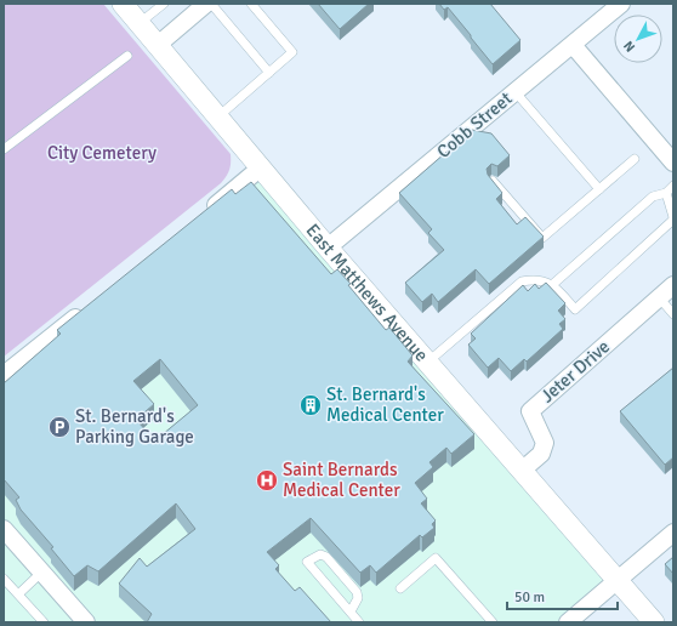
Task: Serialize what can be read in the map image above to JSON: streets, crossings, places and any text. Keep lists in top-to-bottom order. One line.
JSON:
{"streets":{"street":["Cobb Street","East Matthews Avenue","Jeter Drive"]},"crossings":[["Cobb Street","East Matthews Avenue"],["East Matthews Avenue","Jeter Drive"]],"parks":["City Cemetery"],"places":{"building":["St. Bernard's Medical Center"],"parking":["St. Bernard's Parking Garage"],"hospital":["Saint Bernards Medical Center"]},"scale_bar":"50 m","north":"bottom left"}
